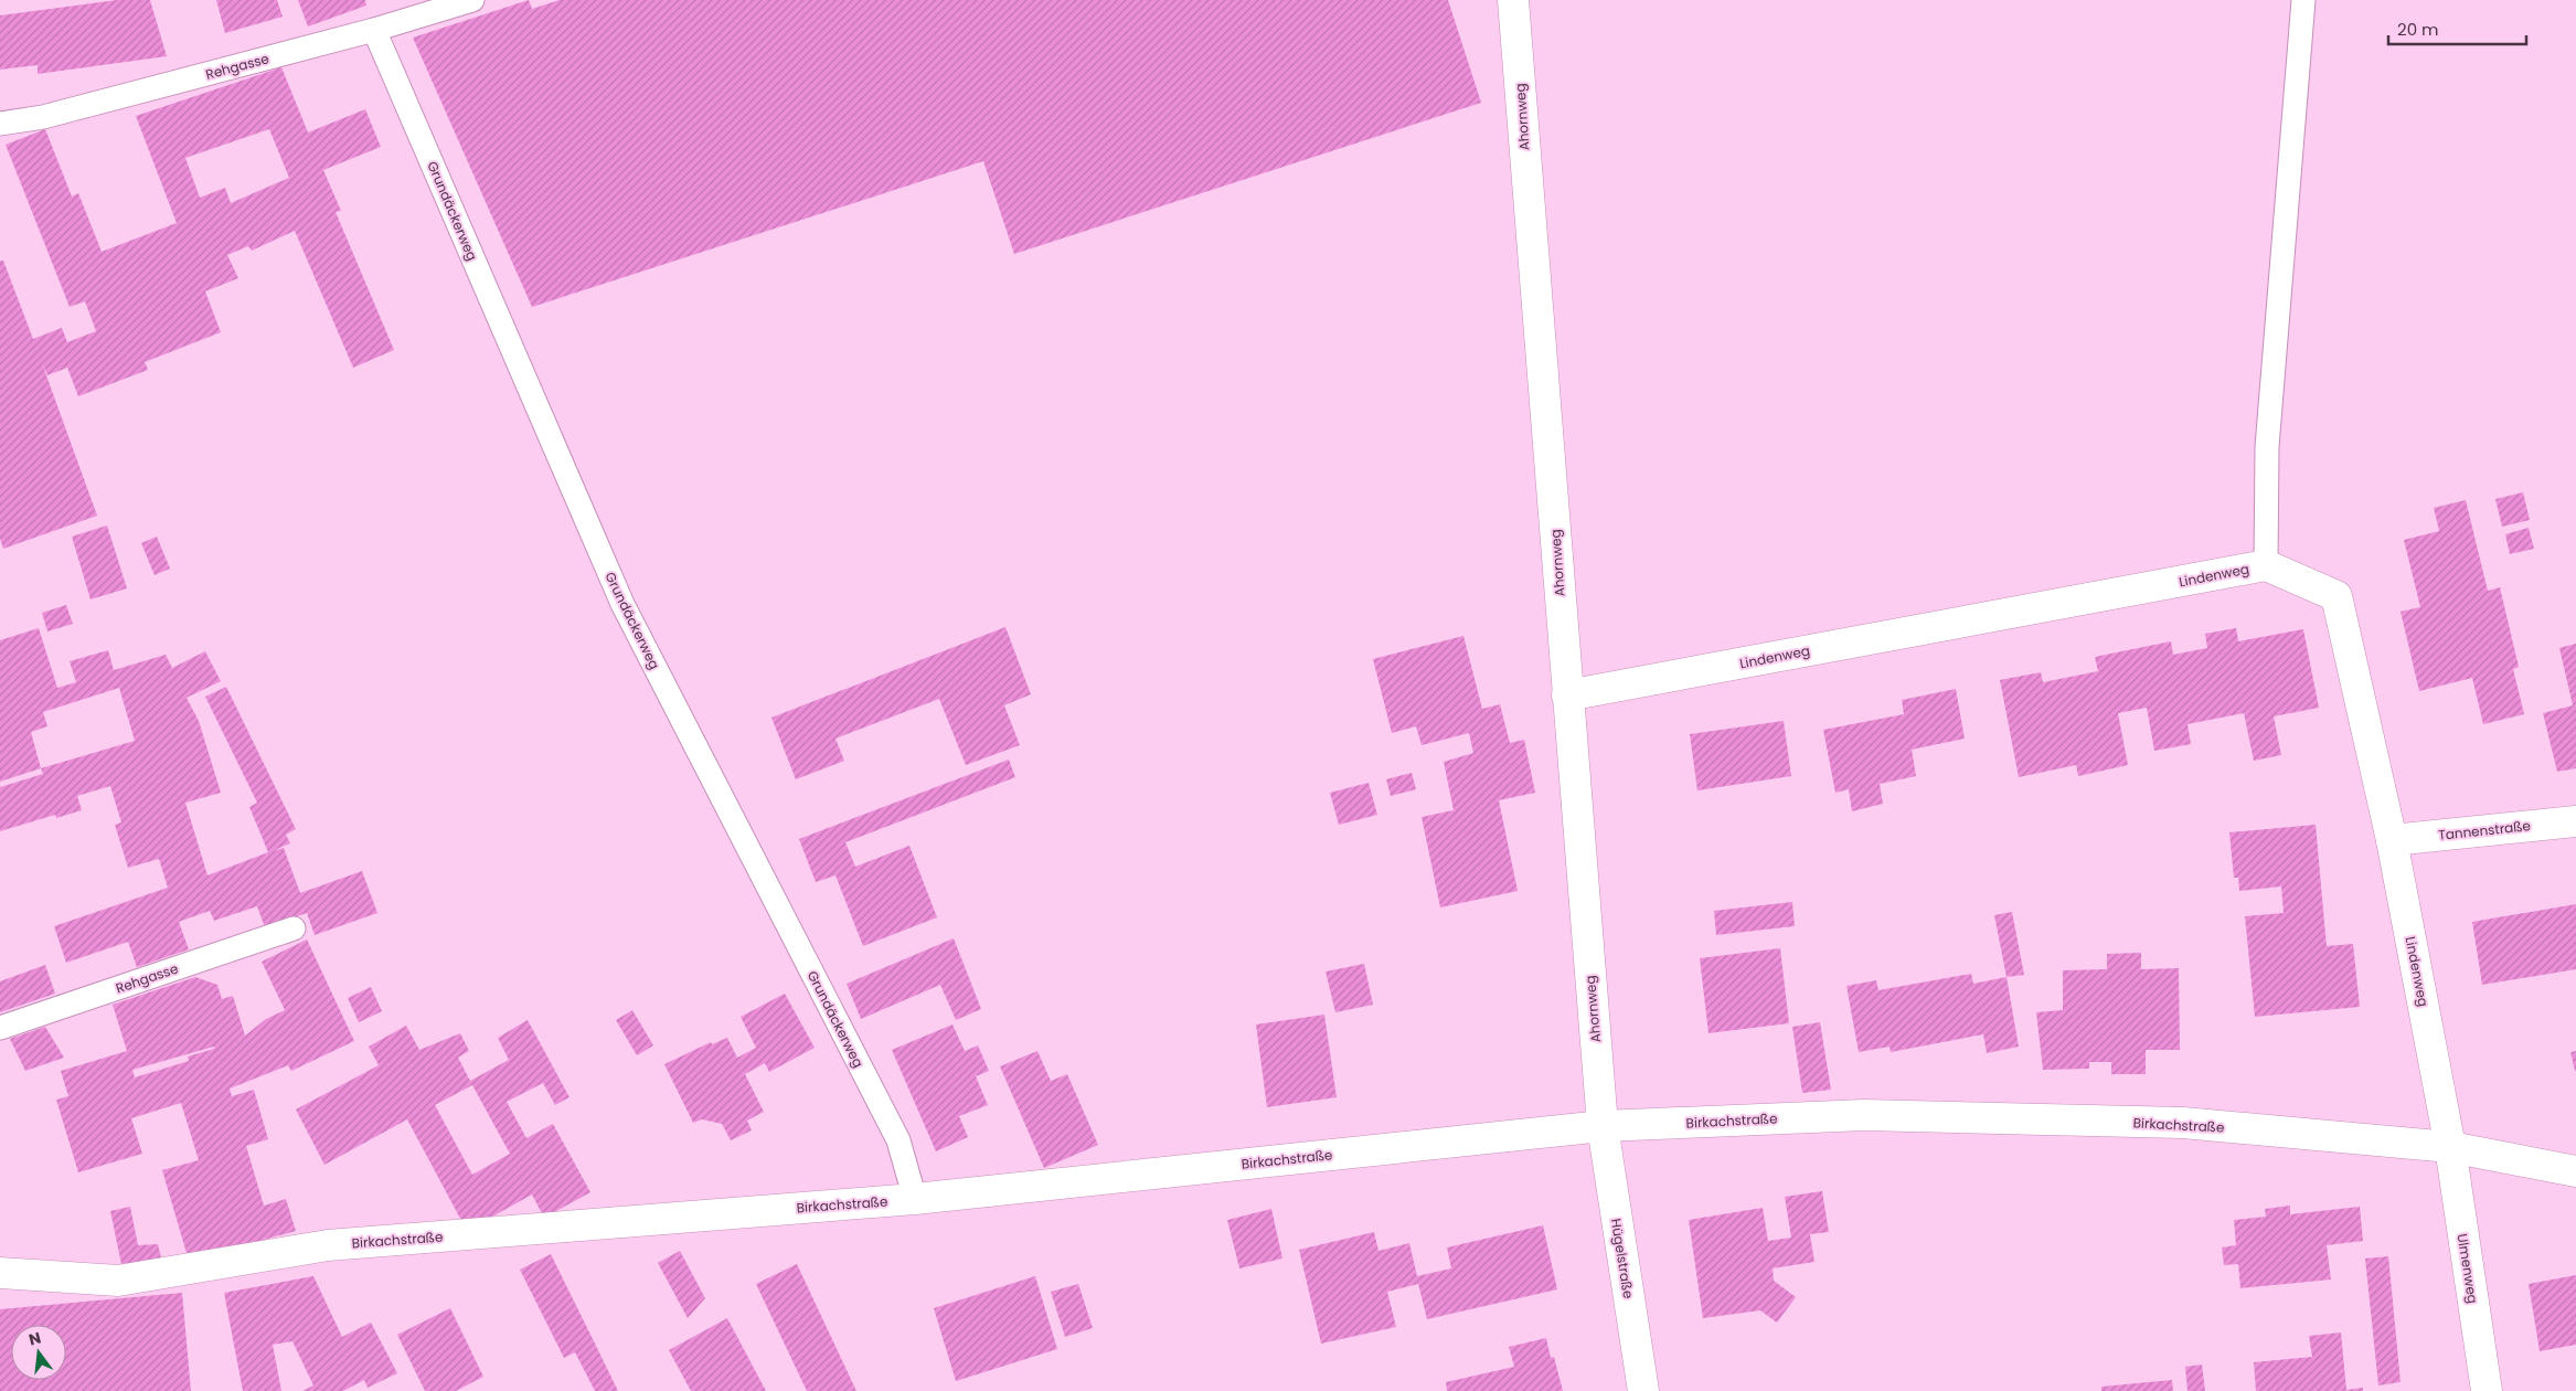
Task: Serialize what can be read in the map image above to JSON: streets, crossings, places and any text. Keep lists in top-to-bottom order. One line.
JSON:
{"streets":{"street":["Ahornweg","Lindenweg","Tannenstraße","Birkachstraße","Hügelstraße","Ulmenweg"],"lane":["Rehgasse","Grundäckerweg"]},"crossings":[["Rehgasse","Grundäckerweg"],["Ahornweg","Lindenweg"],["Ahornweg","Birkachstraße"],["Ahornweg","Hügelstraße"],["Grundäckerweg","Birkachstraße"],["Lindenweg","Tannenstraße"],["Lindenweg","Birkachstraße"],["Lindenweg","Ulmenweg"],["Birkachstraße","Hügelstraße"],["Birkachstraße","Ulmenweg"]],"scale_bar":"20 m","north":"top"}
